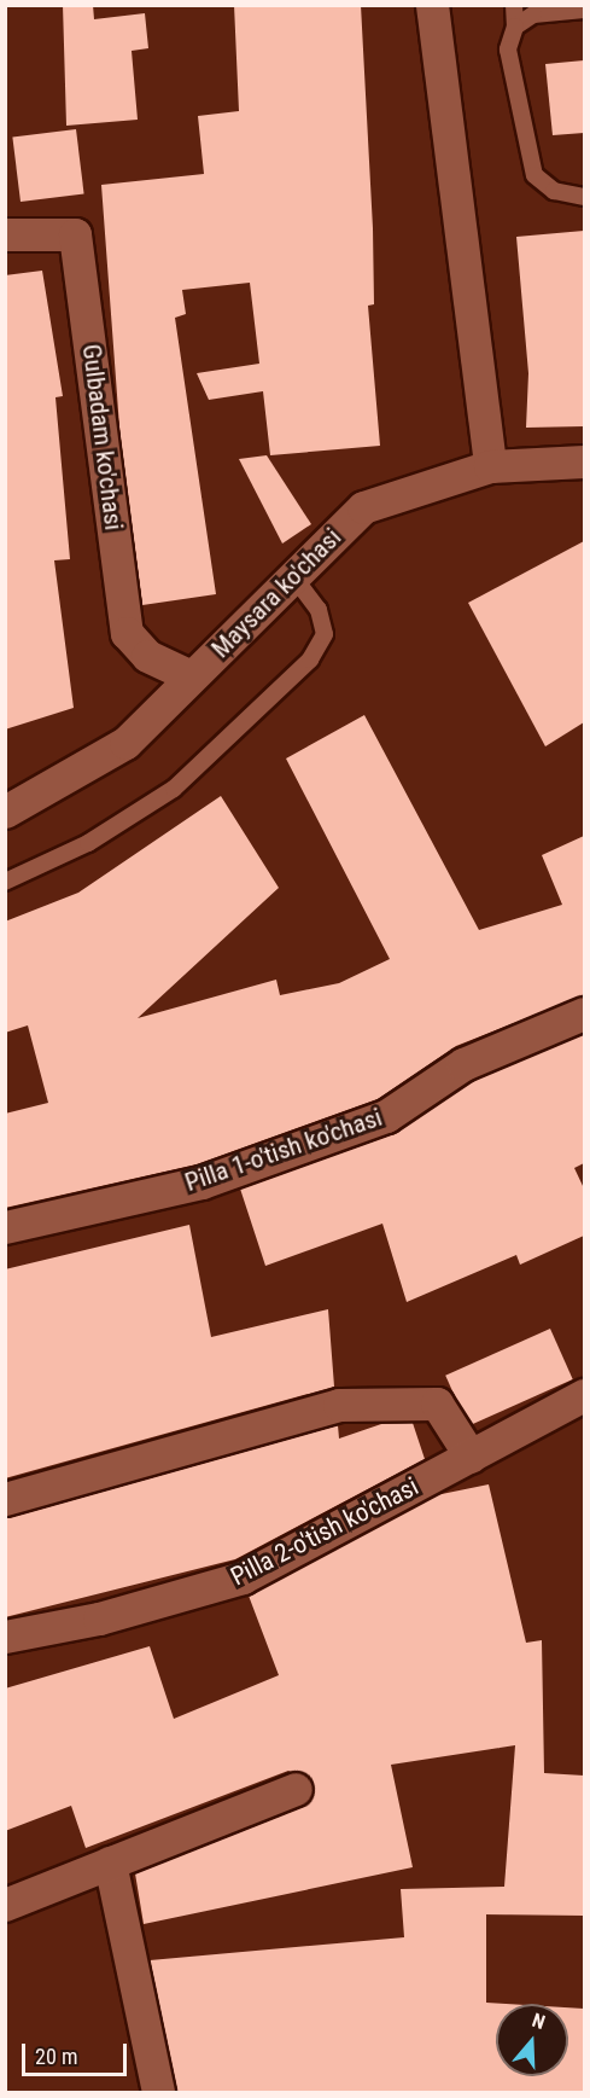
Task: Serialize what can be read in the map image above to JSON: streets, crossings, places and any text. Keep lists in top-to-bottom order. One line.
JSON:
{"streets":{"street":["Gulbadam ko'chasi","Maysara ko'chasi","Pilla 1-o'tish ko'chasi","Pilla 2-o'tish ko'chasi"]},"crossings":[["Gulbadam ko'chasi","Maysara ko'chasi"]],"scale_bar":"20 m","north":"top"}
